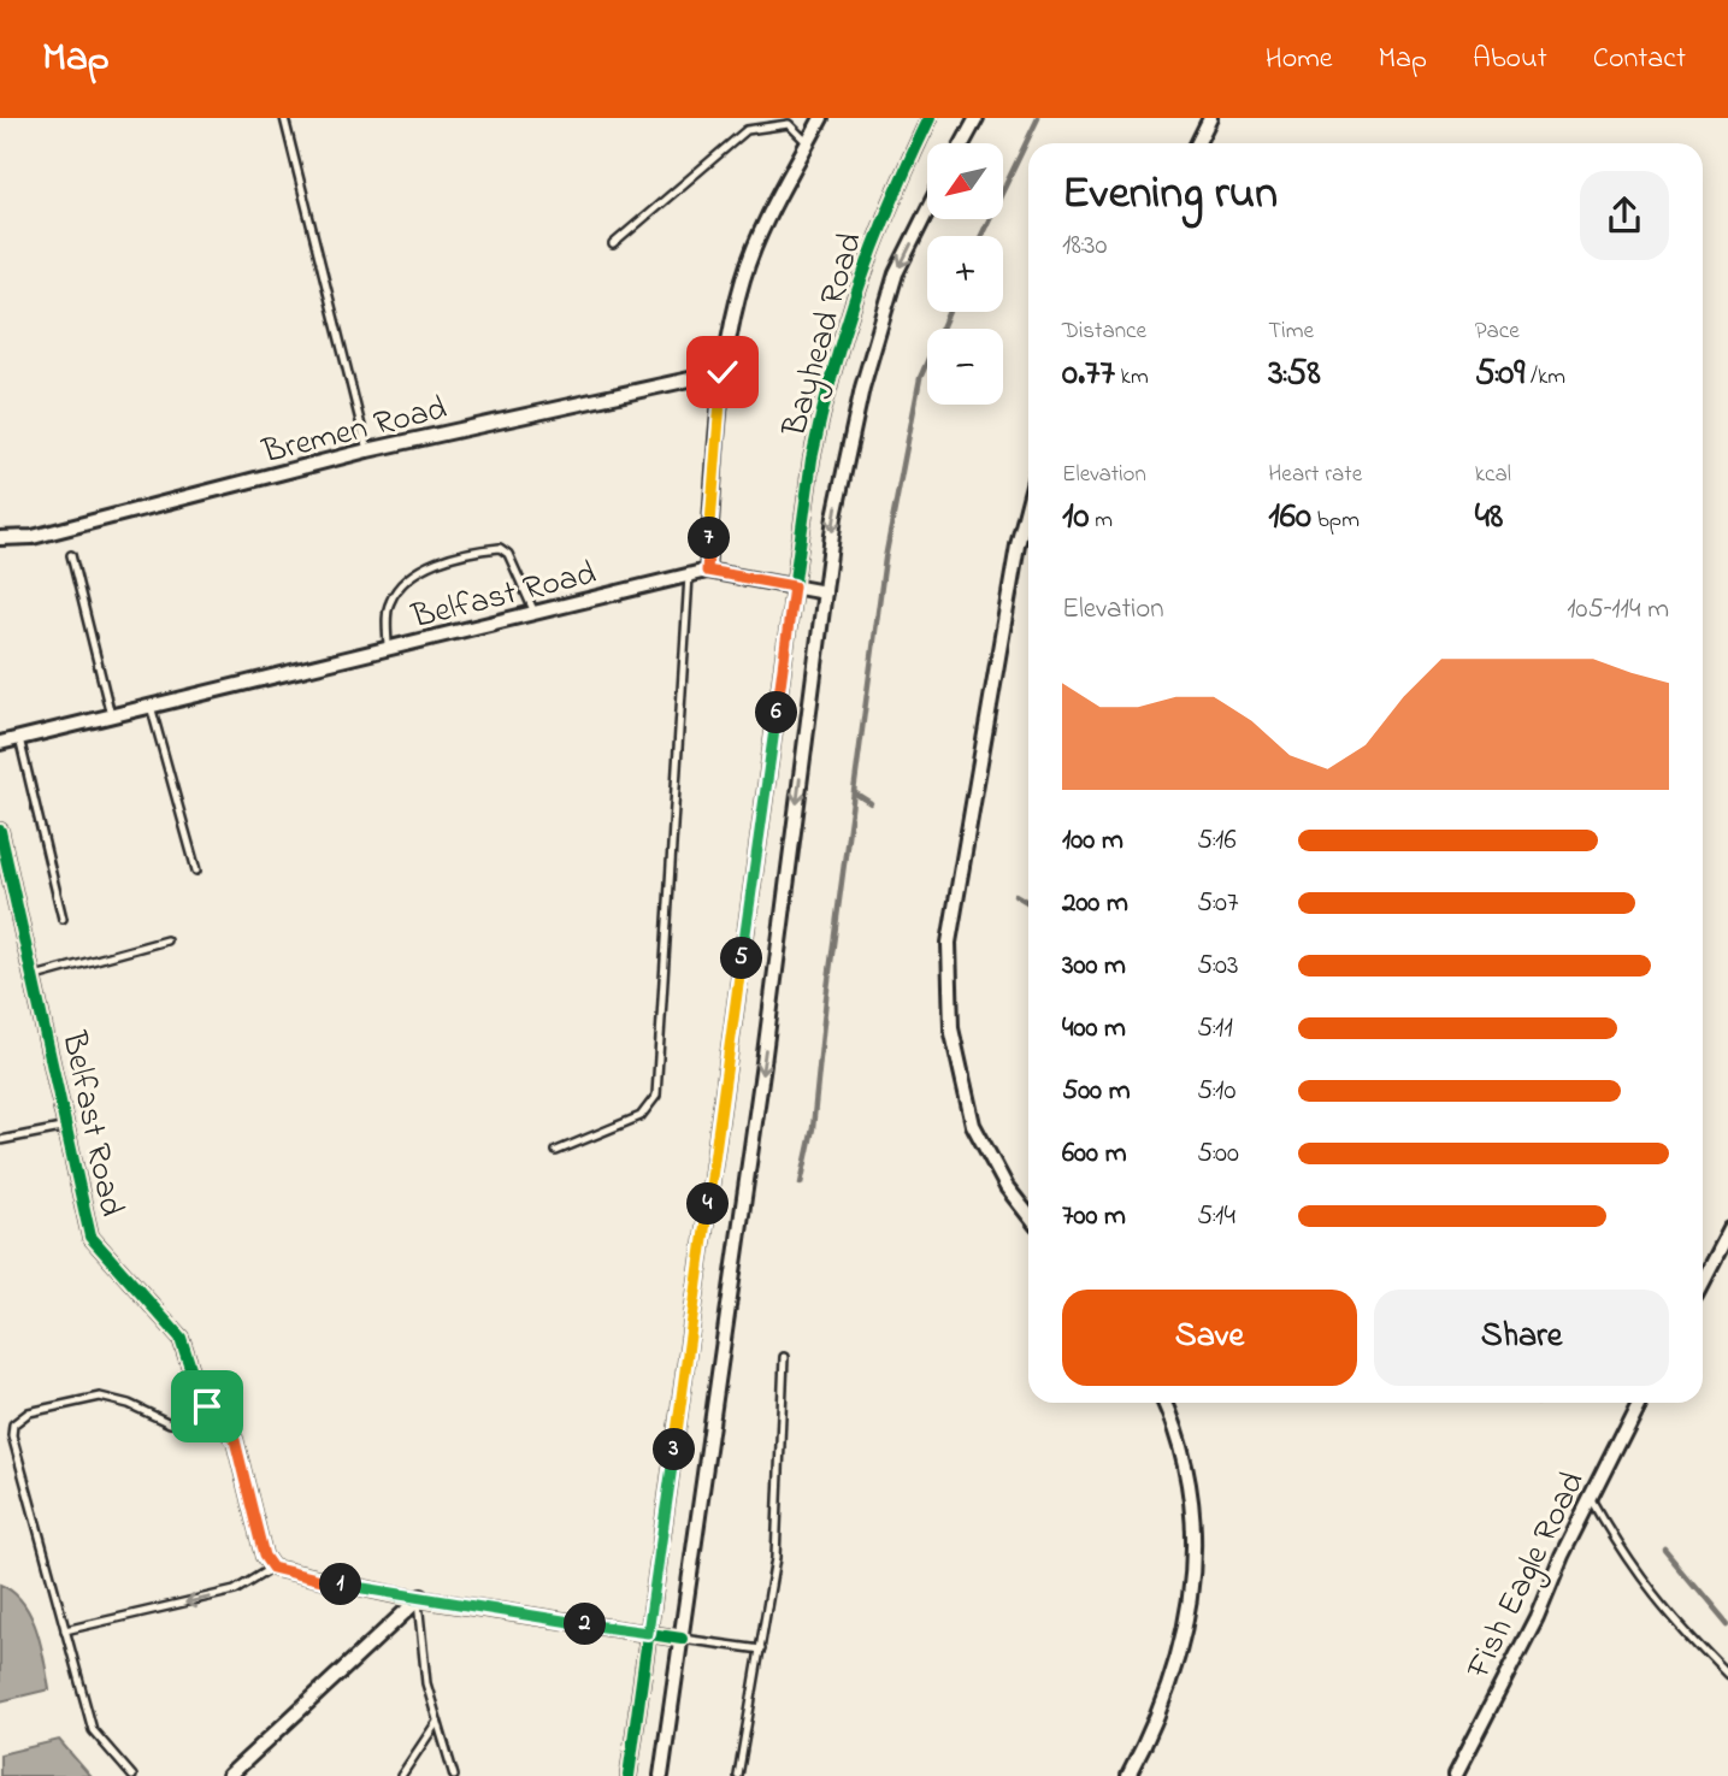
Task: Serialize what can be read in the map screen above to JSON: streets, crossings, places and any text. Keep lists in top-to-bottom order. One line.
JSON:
{"streets":{"street":["Bayhead Road","Bremen Road","Belfast Road","Fish Eagle Road"]},"crossings":[["Bayhead Road","Belfast Road"]],"north":"bottom left","page":{"header":"Map","nav":["Home","Map","About","Contact"],"map_buttons":["+","−"],"heading":["Evening run","18:30"],"stats":[["Distance","0.77 km"],["Time","3:58"],["Pace","5:09 /km"],["Elevation","10 m"],["Heart rate","160 bpm"],["kcal","48"]],"pins":["7","6","5","4","3","1","2"],"chart":["Elevation","105–114 m"],"list":[{"name":"100 m","note":"5:16"},{"name":"200 m","note":"5:07"},{"name":"300 m","note":"5:03"},{"name":"400 m","note":"5:11"},{"name":"500 m","note":"5:10"},{"name":"600 m","note":"5:00"},{"name":"700 m","note":"5:14"}],"buttons":["Save","Share"]}}
